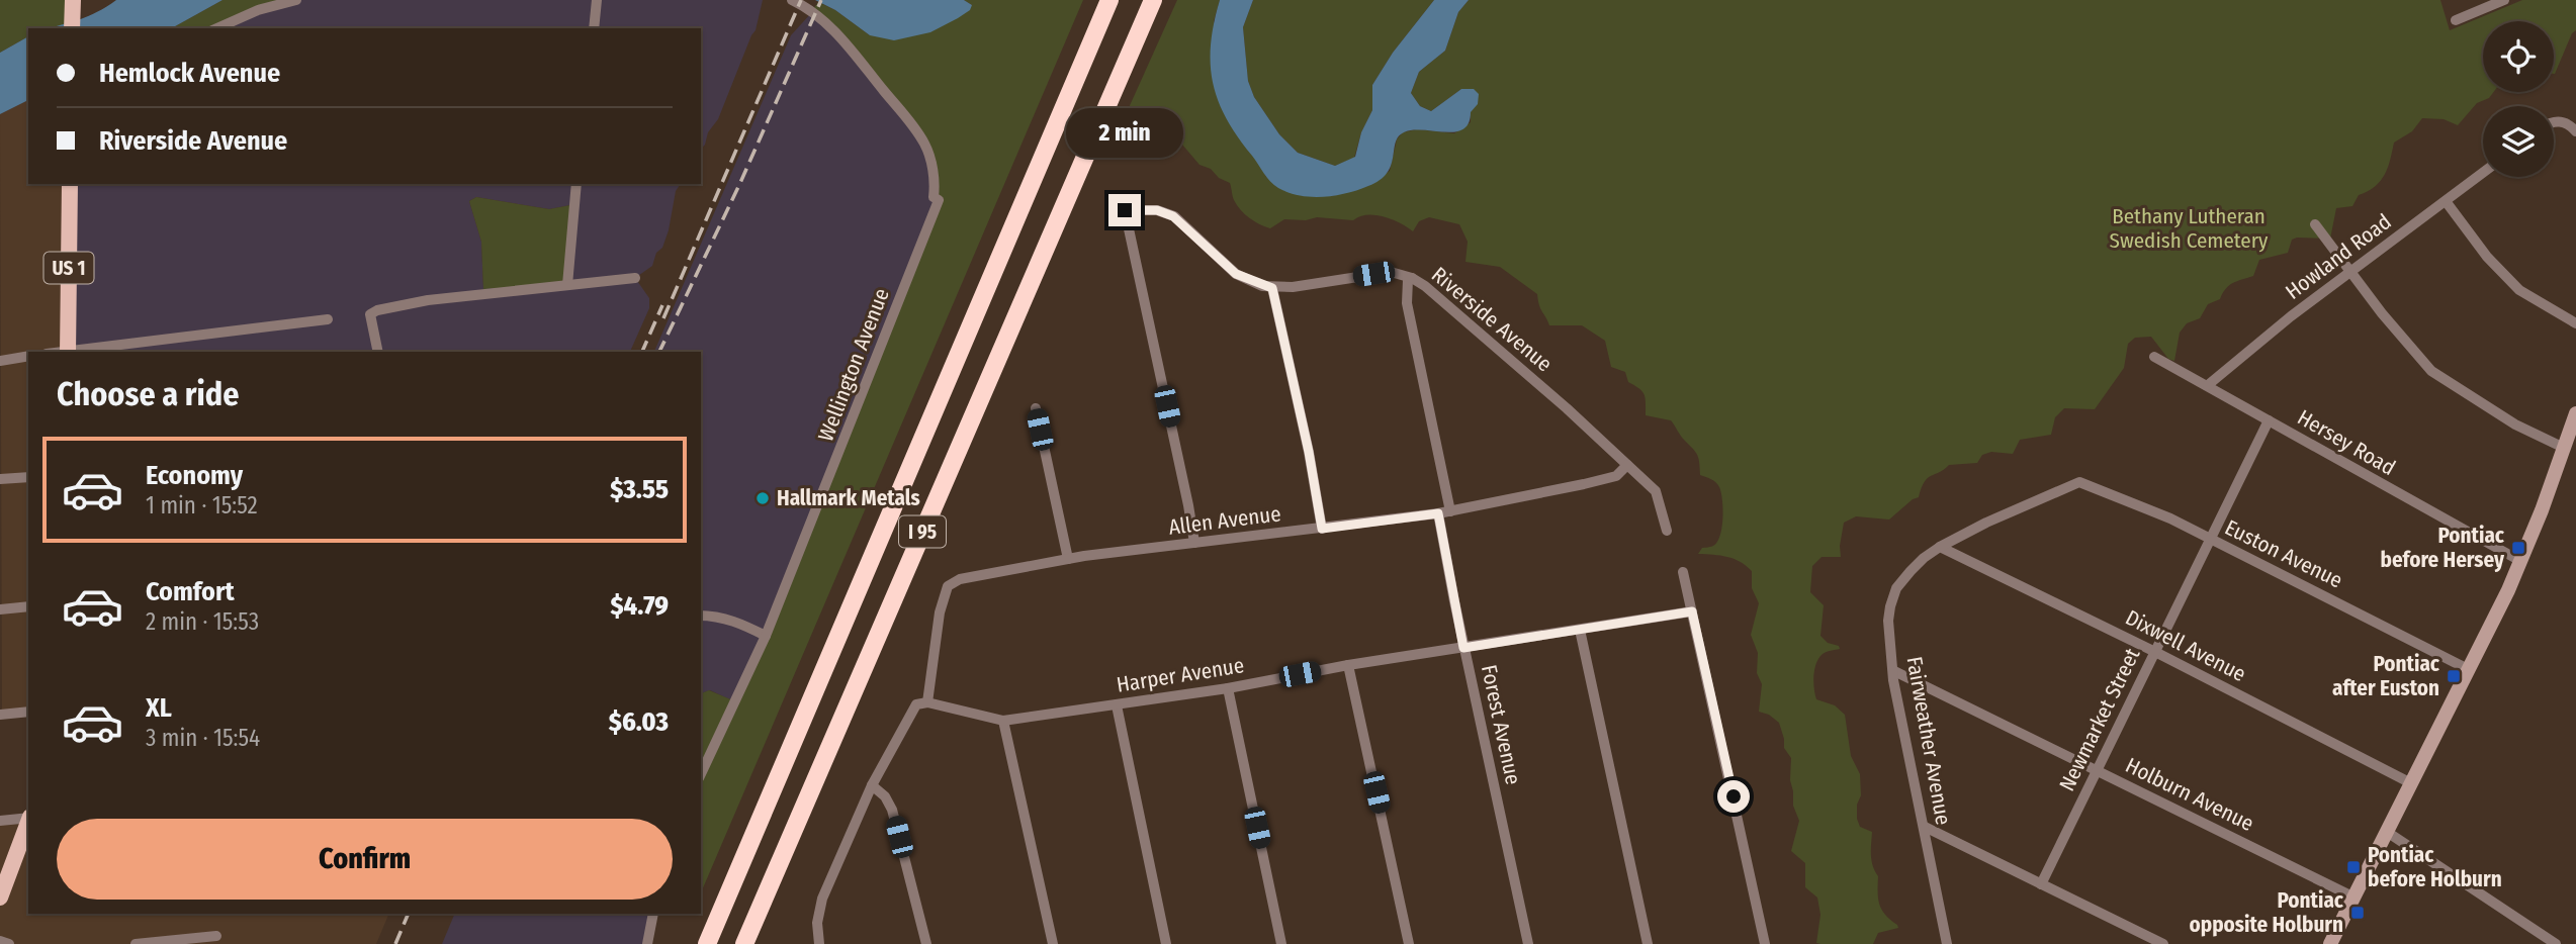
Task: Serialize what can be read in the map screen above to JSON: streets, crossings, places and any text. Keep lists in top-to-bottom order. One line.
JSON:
{"streets":{"highway":["I 95"],"main road":["US 1"],"street":["Howland Road","Riverside Avenue","Wellington Avenue","Hersey Road","Allen Avenue","Euston Avenue","Dixwell Avenue","Harper Avenue","Newmarket Street","Forest Avenue","Fairweather Avenue","Holburn Avenue"]},"crossings":[["Howland Road","Hersey Road"],["Riverside Avenue","Allen Avenue"],["Hersey Road","Newmarket Street"],["Allen Avenue","Harper Avenue"],["Allen Avenue","Forest Avenue"],["Euston Avenue","Newmarket Street"],["Euston Avenue","Fairweather Avenue"],["Dixwell Avenue","Newmarket Street"],["Dixwell Avenue","Fairweather Avenue"],["Harper Avenue","Forest Avenue"],["Newmarket Street","Holburn Avenue"],["Fairweather Avenue","Holburn Avenue"]],"parks":["Bethany Lutheran Swedish Cemetery"],"places":{"other":["Hallmark Metals"],"transit":["Pontiac before Hersey","Pontiac after Euston","Pontiac before Holburn","Pontiac opposite Holburn"]},"page":{"banner":["Hemlock Avenue","Riverside Avenue"],"bubble":"2 min","heading":"Choose a ride","list":[{"name":"Economy","note":"1 min · 15:52","value":"$3.55"},{"name":"Comfort","note":"2 min · 15:53","value":"$4.79"},{"name":"XL","note":"3 min · 15:54","value":"$6.03"}],"buttons":"Confirm"}}
